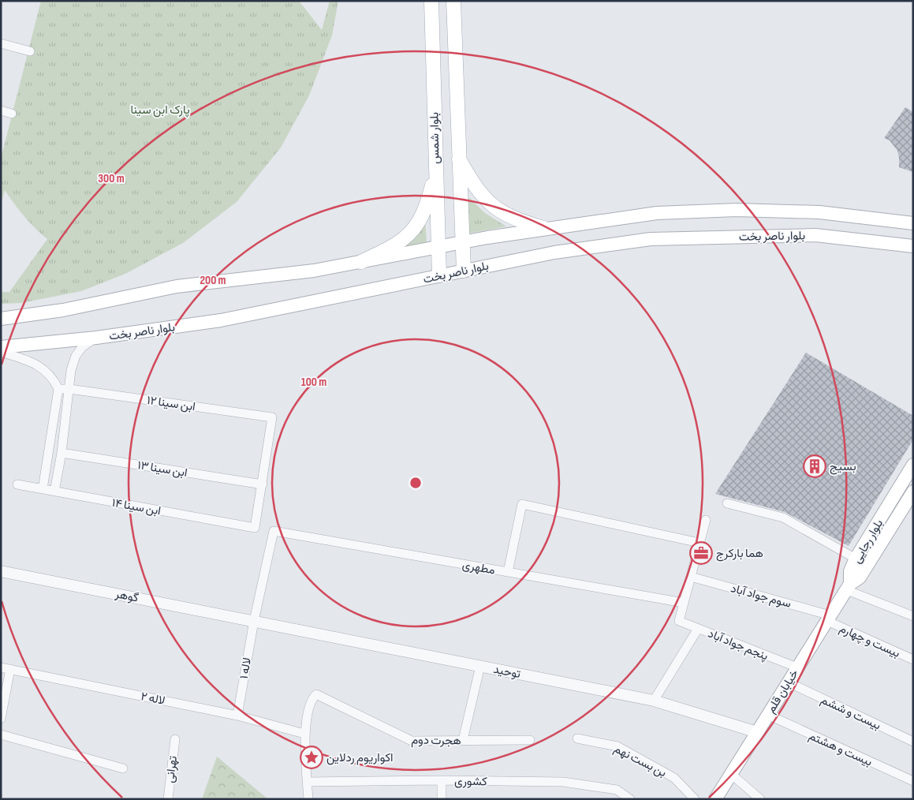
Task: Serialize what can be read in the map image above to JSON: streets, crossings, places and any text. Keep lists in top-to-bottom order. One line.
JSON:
{"streets":{"main road":["بلوار شمس","بلوار ناصر بخت","بلوار رجایی","خیابان قلم"],"street":["ابن سینا ۱۲","ابن سینا ۱۳","ابن سینا ۱۴","مطهری","گوهر","سوم جواد آباد","بیست و چهارم","پنجم جواد آباد","لاله ۱","توحید","لاله ۲","بیست و ششم","هجرت دوم","بیست و هشتم","بن بست نهم","تهرانی","کشوری"]},"crossings":[["بلوار شمس","بلوار ناصر بخت"],["ابن سینا ۱۲","ابن سینا ۱۳"],["ابن سینا ۱۲","ابن سینا ۱۴"],["ابن سینا ۱۳","ابن سینا ۱۴"],["بلوار رجایی","خیابان قلم"],["مطهری","پنجم جواد آباد"],["مطهری","لاله ۱"],["گوهر","لاله ۱"],["گوهر","توحید"],["سوم جواد آباد","بیست و چهارم"],["سوم جواد آباد","خیابان قلم"],["بیست و چهارم","خیابان قلم"],["پنجم جواد آباد","خیابان قلم"],["لاله ۱","توحید"],["لاله ۱","لاله ۲"],["توحید","خیابان قلم"],["خیابان قلم","بیست و ششم"],["خیابان قلم","بیست و هشتم"],["لاله ۲","هجرت دوم"]],"parks":["پارک ابن سینا"],"places":{"building":["بسیج"],"office":["هما بارکرج"],"place":["اکواریوم ردلاین"]},"rings":["300 m","200 m","100 m"]}
